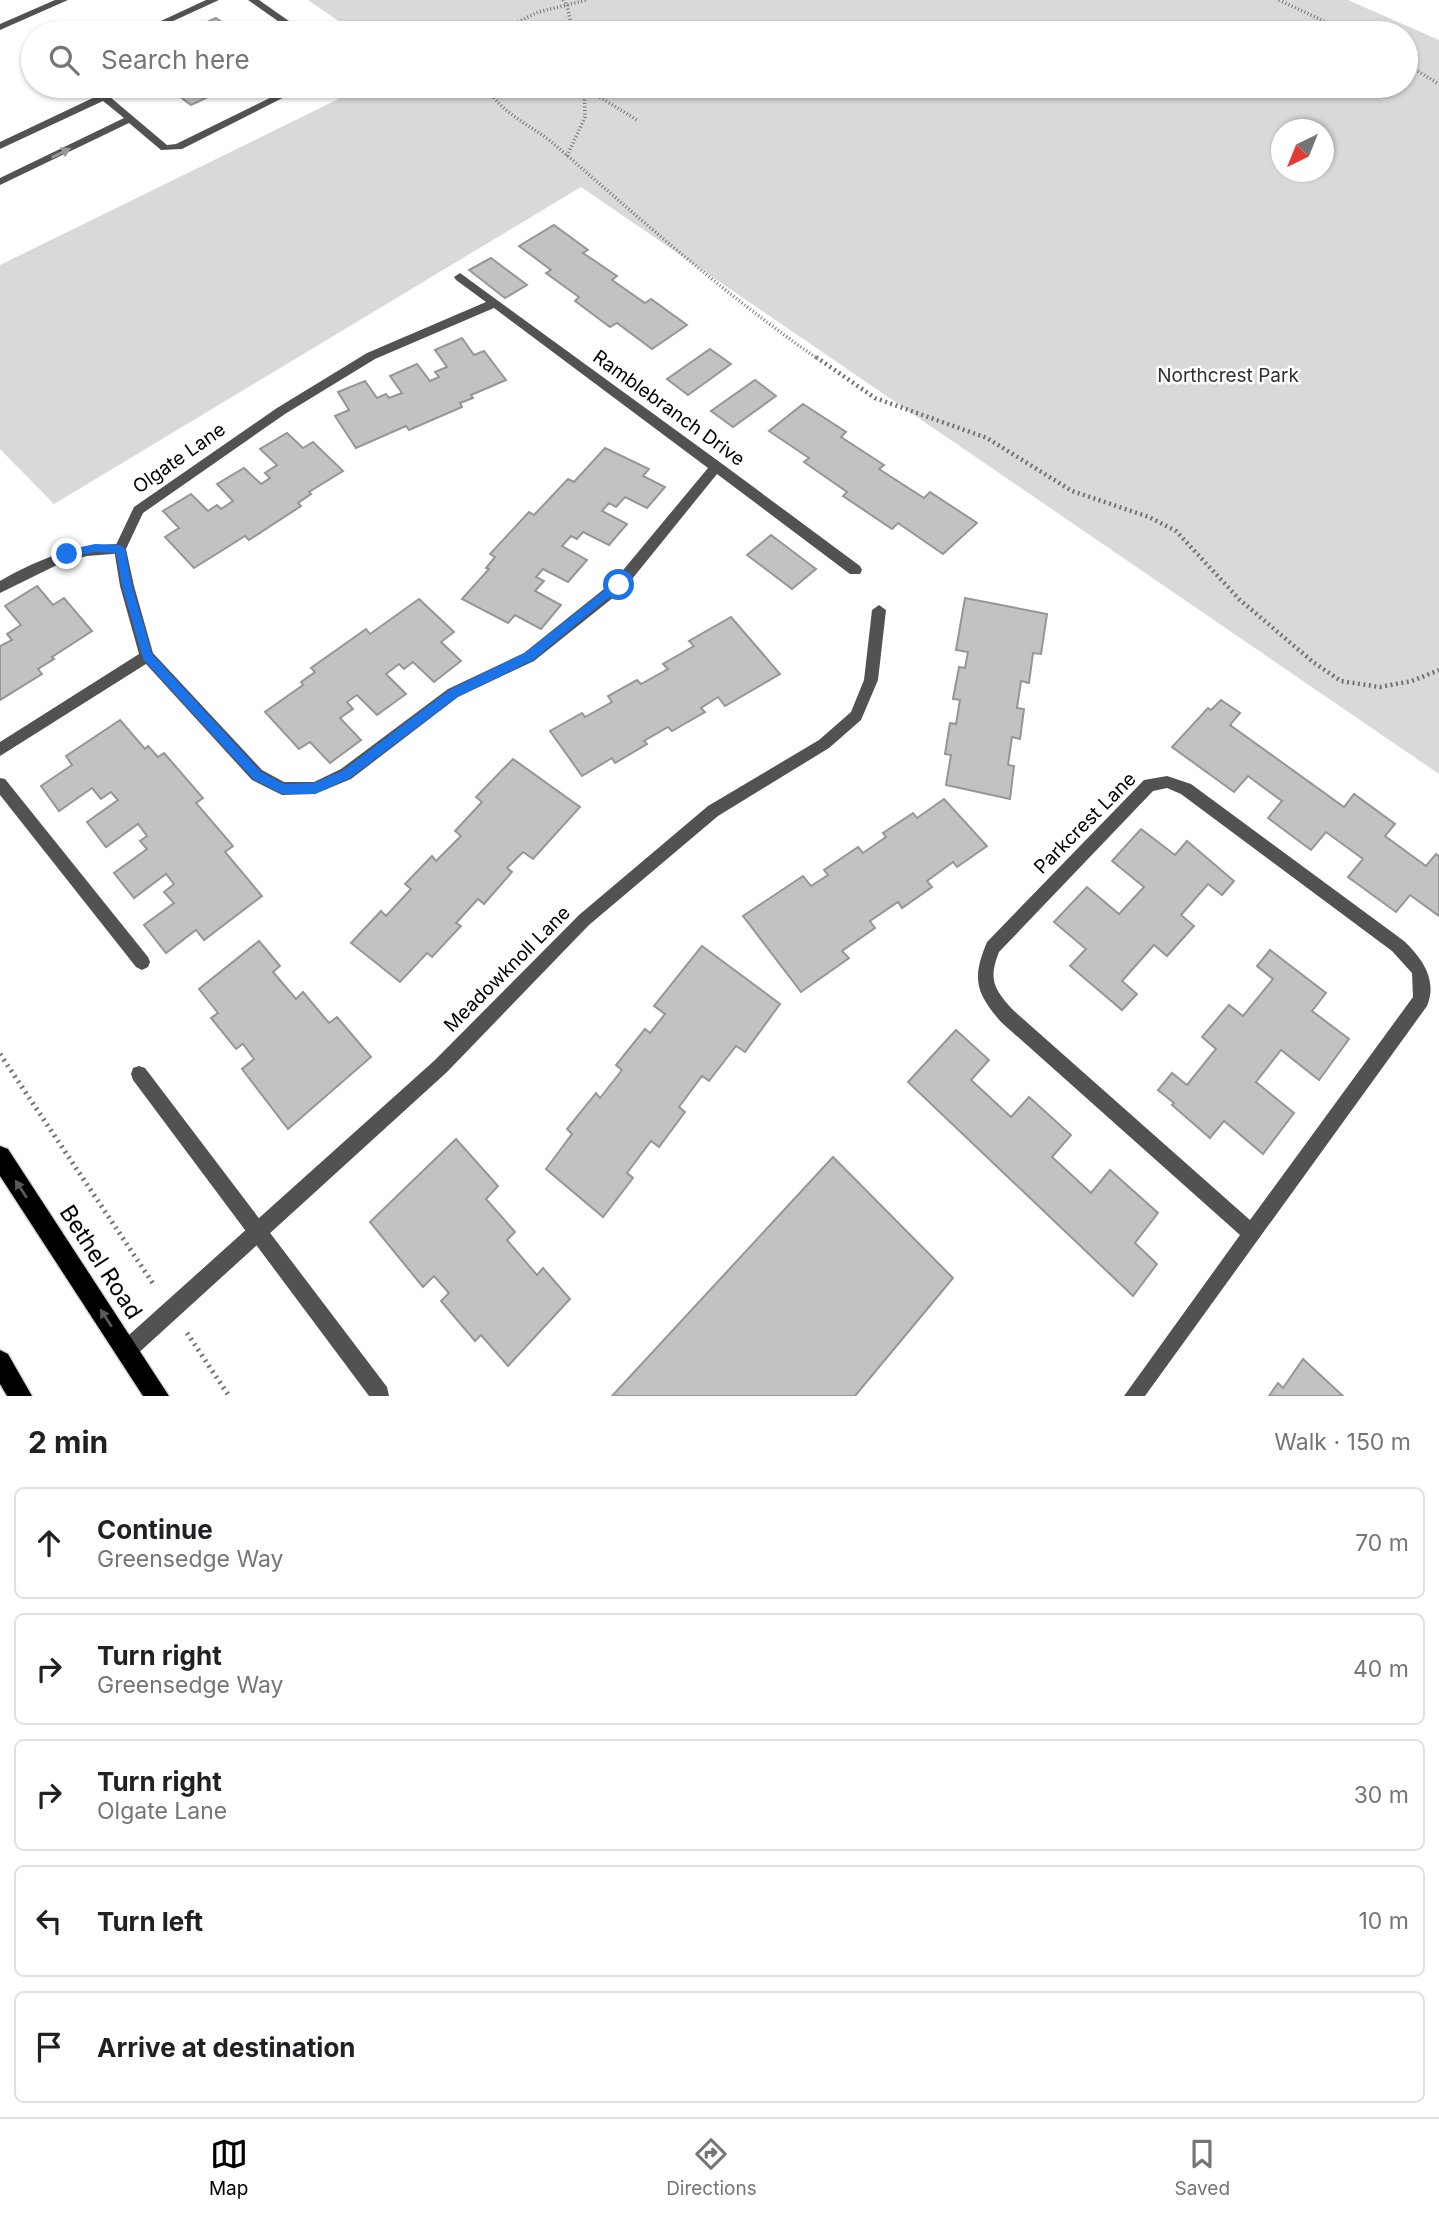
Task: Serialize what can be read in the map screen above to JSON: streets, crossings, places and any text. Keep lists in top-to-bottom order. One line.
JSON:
{"streets":{"main road":["Bethel Road"],"street":["Ramblebranch Drive","Olgate Lane","Parkcrest Lane","Meadowknoll Lane"]},"crossings":[["Ramblebranch Drive","Olgate Lane"],["Meadowknoll Lane","Bethel Road"]],"one_way":["Bethel Road"],"parks":["Northcrest Park"],"north":"bottom left","page":{"search":"Search here","heading":["2 min","Walk · 150 m"],"list":[["Continue","Greensedge Way","70 m"],["Turn right","Greensedge Way","40 m"],["Turn right","Olgate Lane","30 m"],["Turn left","10 m"],"Arrive at destination"],"nav":["Map","Directions","Saved"]}}
